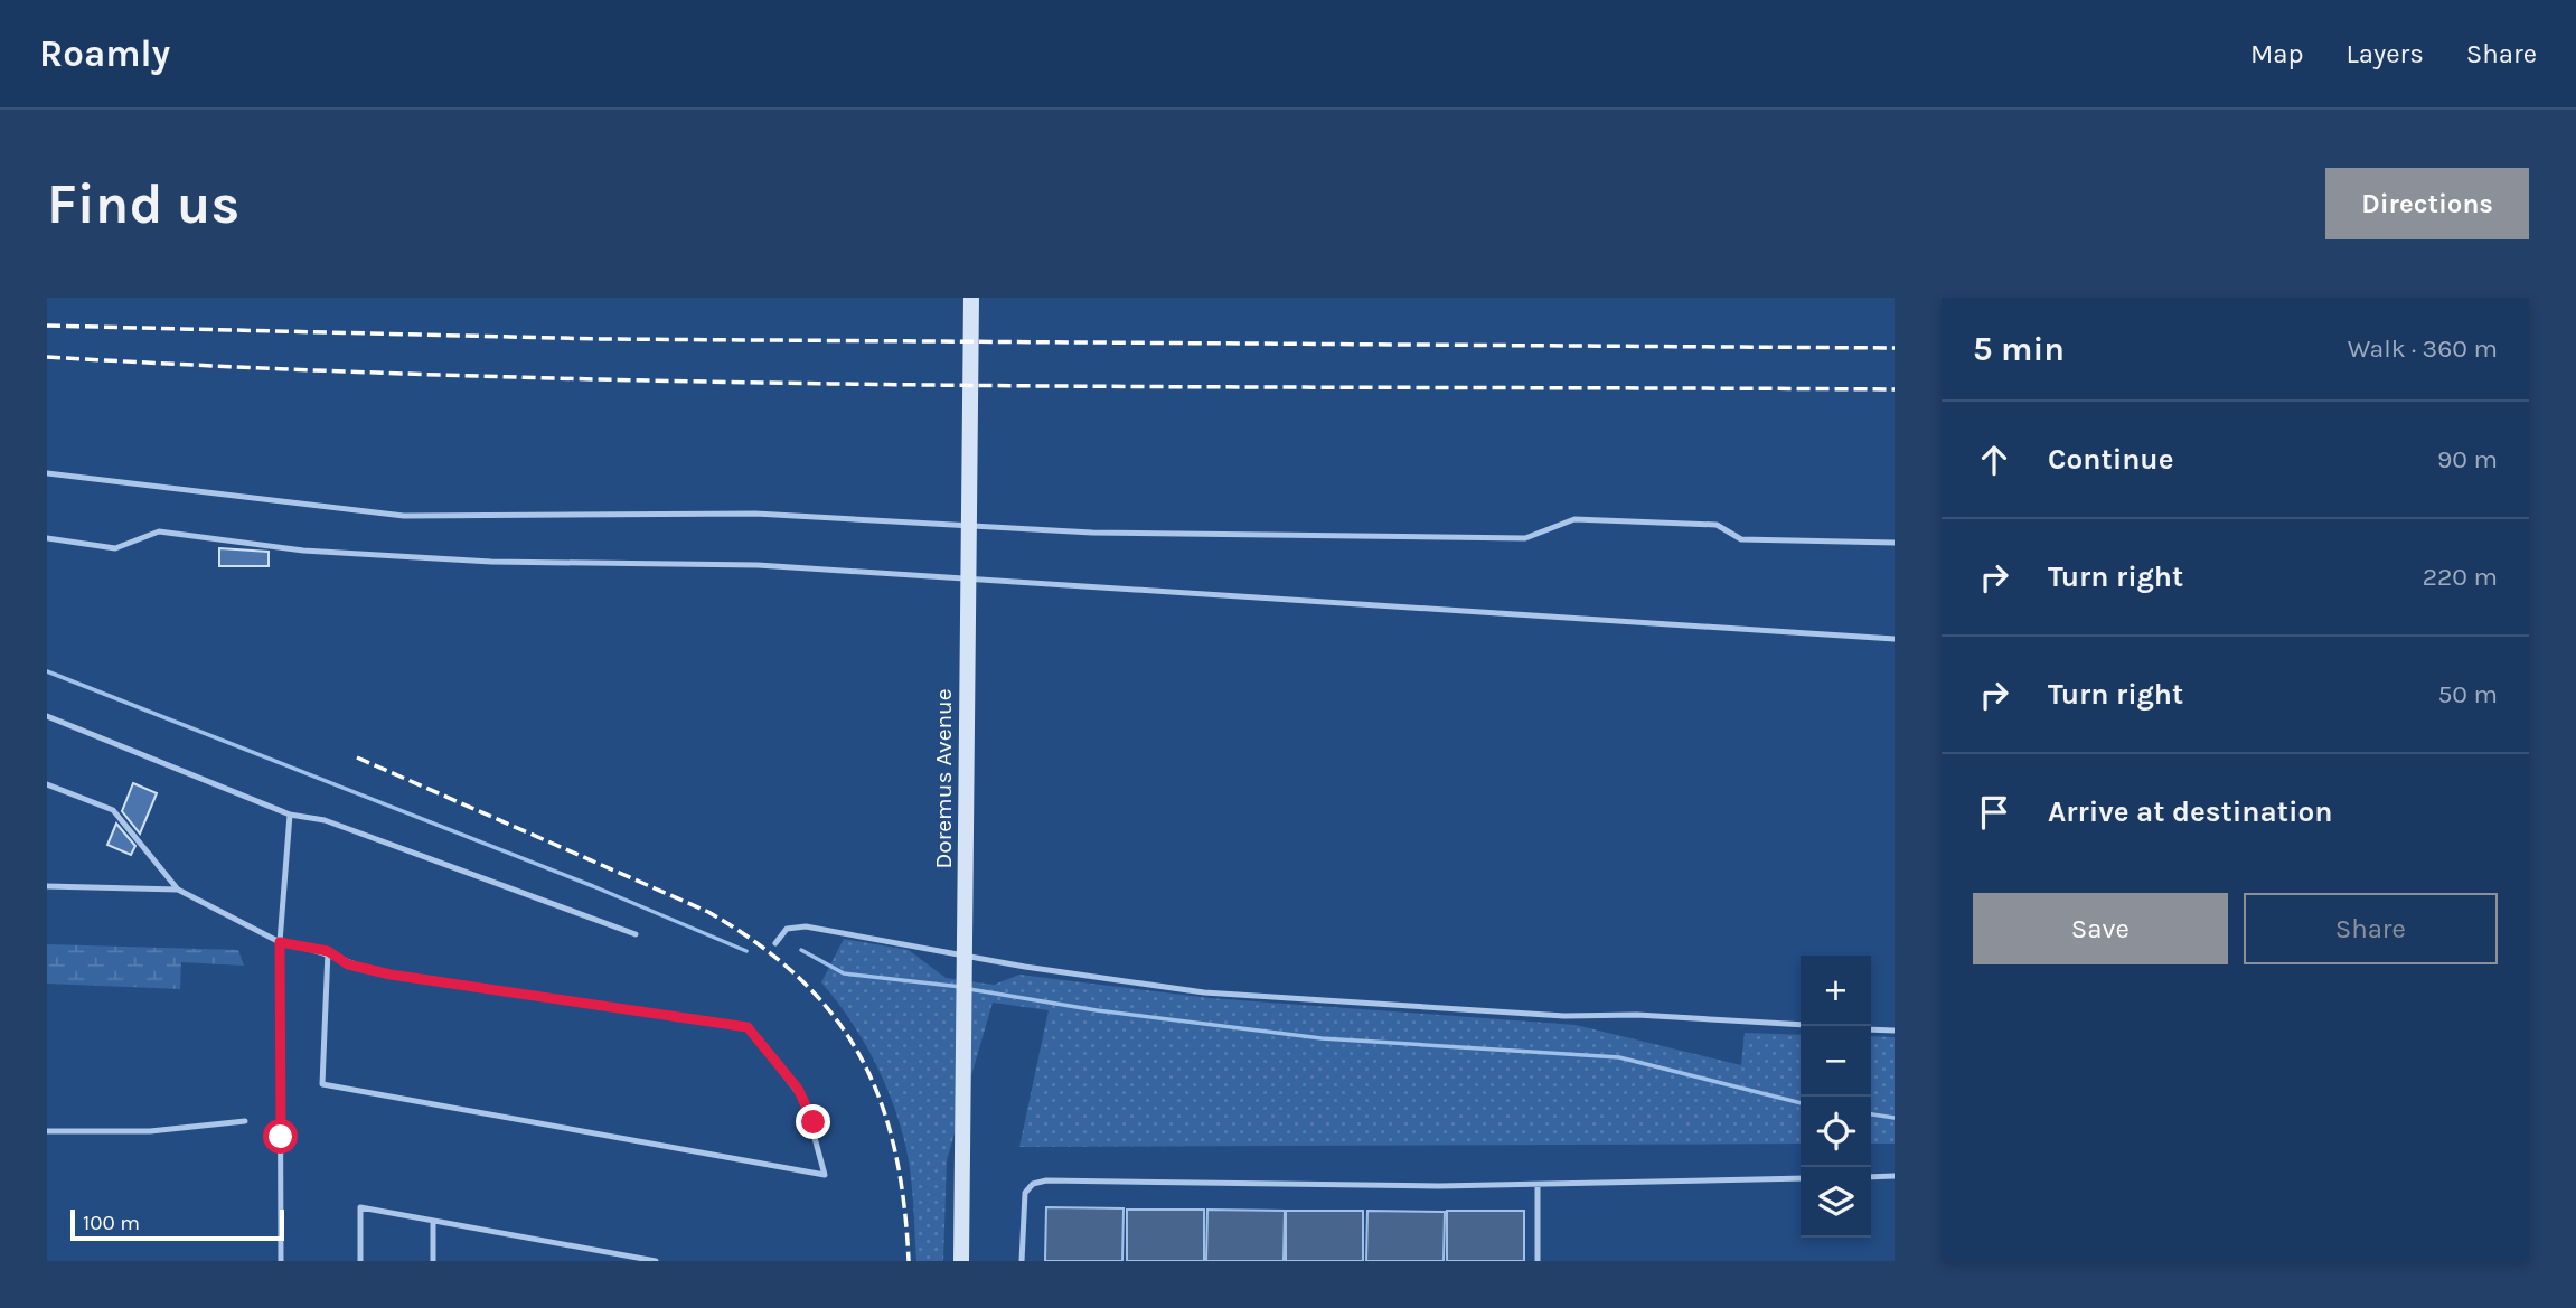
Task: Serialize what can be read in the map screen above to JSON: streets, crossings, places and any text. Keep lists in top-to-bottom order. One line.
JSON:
{"streets":{"main road":["Doremus Avenue"]},"scale_bar":"100 m","page":{"header":"Roamly","nav":["Map","Layers","Share"],"buttons":["Directions",["Save","Share"]],"title":"Find us","heading":["5 min","Walk · 360 m"],"list":[["Continue","90 m"],["Turn right","220 m"],["Turn right","50 m"],"Arrive at destination"],"map_buttons":["+","−"],"scale":"100 m"}}
